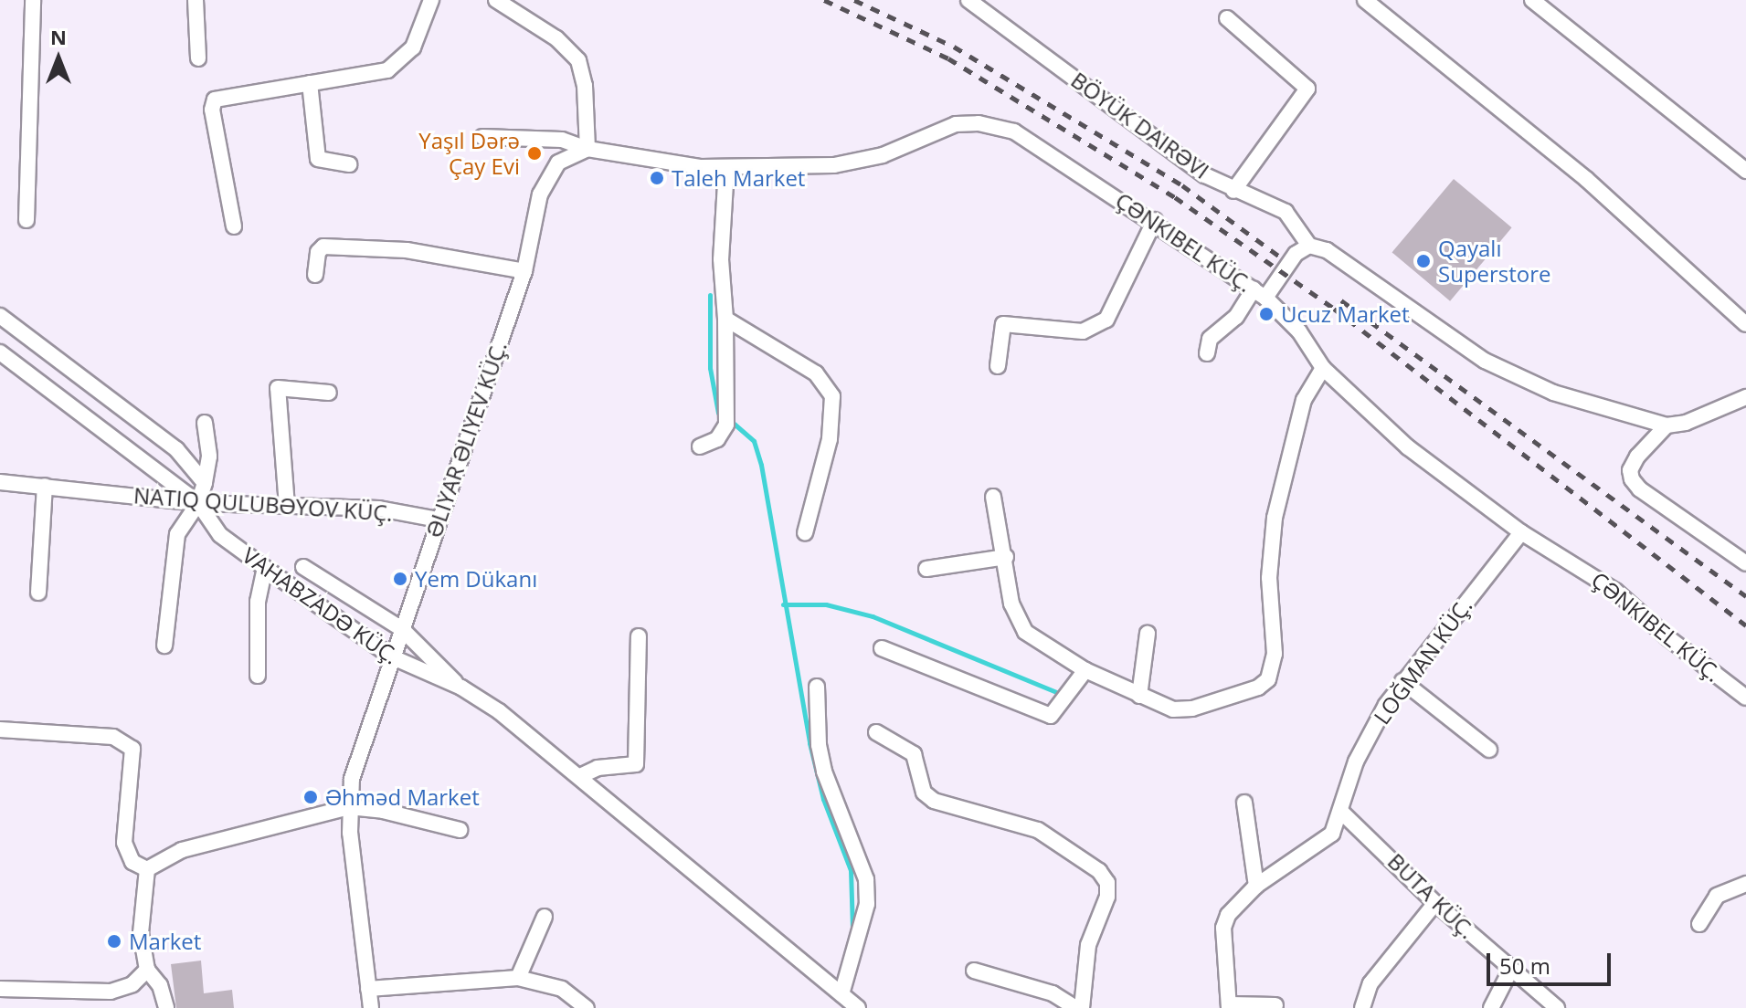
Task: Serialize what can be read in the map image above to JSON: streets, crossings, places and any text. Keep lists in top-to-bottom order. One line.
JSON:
{"streets":{"street":["BÖYÜK DAIRƏVI","ÇƏNKIBEL KÜÇ.","ƏLIYAR ƏLIYEV KÜÇ.","NATIQ QULUBƏYOV KÜÇ.","VAHABZADƏ KÜÇ.","LOĞMAN KÜÇ.","BUTA KÜÇ."]},"crossings":[["ÇƏNKIBEL KÜÇ.","ƏLIYAR ƏLIYEV KÜÇ."],["ÇƏNKIBEL KÜÇ.","LOĞMAN KÜÇ."],["ƏLIYAR ƏLIYEV KÜÇ.","NATIQ QULUBƏYOV KÜÇ."],["ƏLIYAR ƏLIYEV KÜÇ.","VAHABZADƏ KÜÇ."],["NATIQ QULUBƏYOV KÜÇ.","VAHABZADƏ KÜÇ."],["LOĞMAN KÜÇ.","BUTA KÜÇ."]],"places":["Yaşıl Dərə Çay Evi","Taleh Market","Qayalı Superstore","Ucuz Market","Yem Dükanı","Əhməd Market","Market"],"scale_bar":"50 m","north":"top"}
